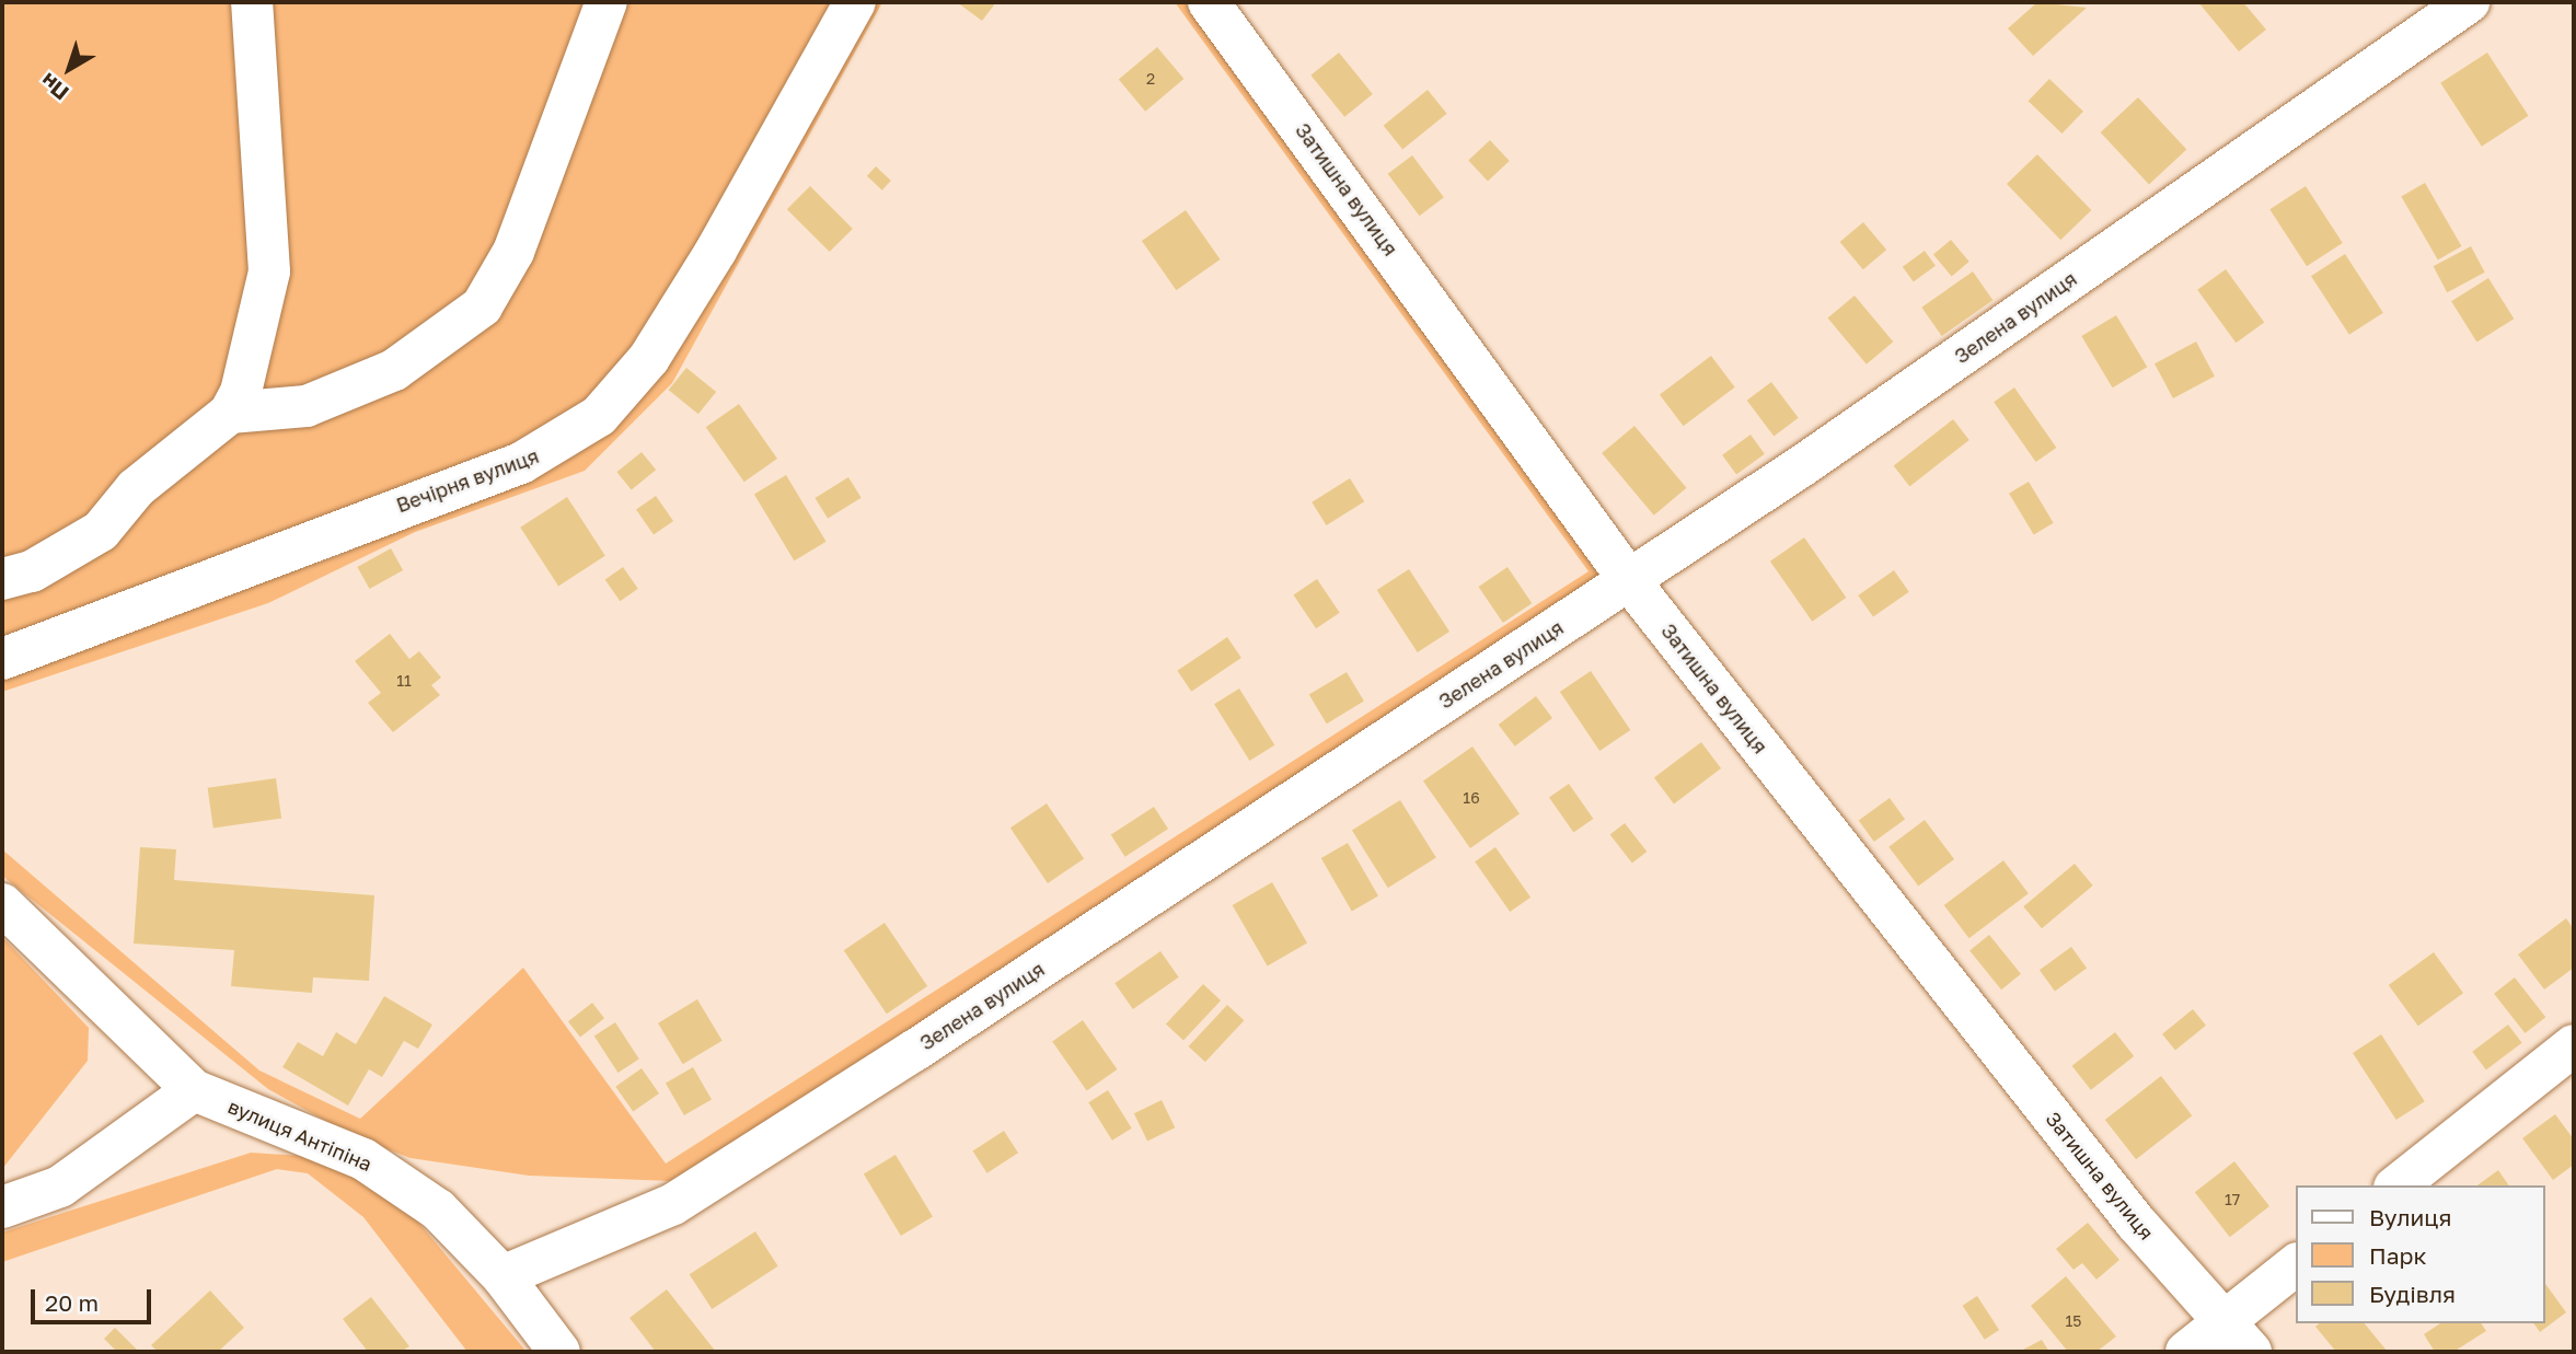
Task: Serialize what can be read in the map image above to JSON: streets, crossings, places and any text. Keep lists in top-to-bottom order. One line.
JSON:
{"streets":{"street":["Затишна вулиця","Зелена вулиця","Вечірня вулиця","вулиця Антіпіна"]},"crossings":[["Затишна вулиця","Зелена вулиця"],["Зелена вулиця","вулиця Антіпіна"]],"house_numbers":["2","11","16","17","15"],"legend":["Вулиця","Парк","Будівля"],"scale_bar":"20 m","north":"bottom left"}
